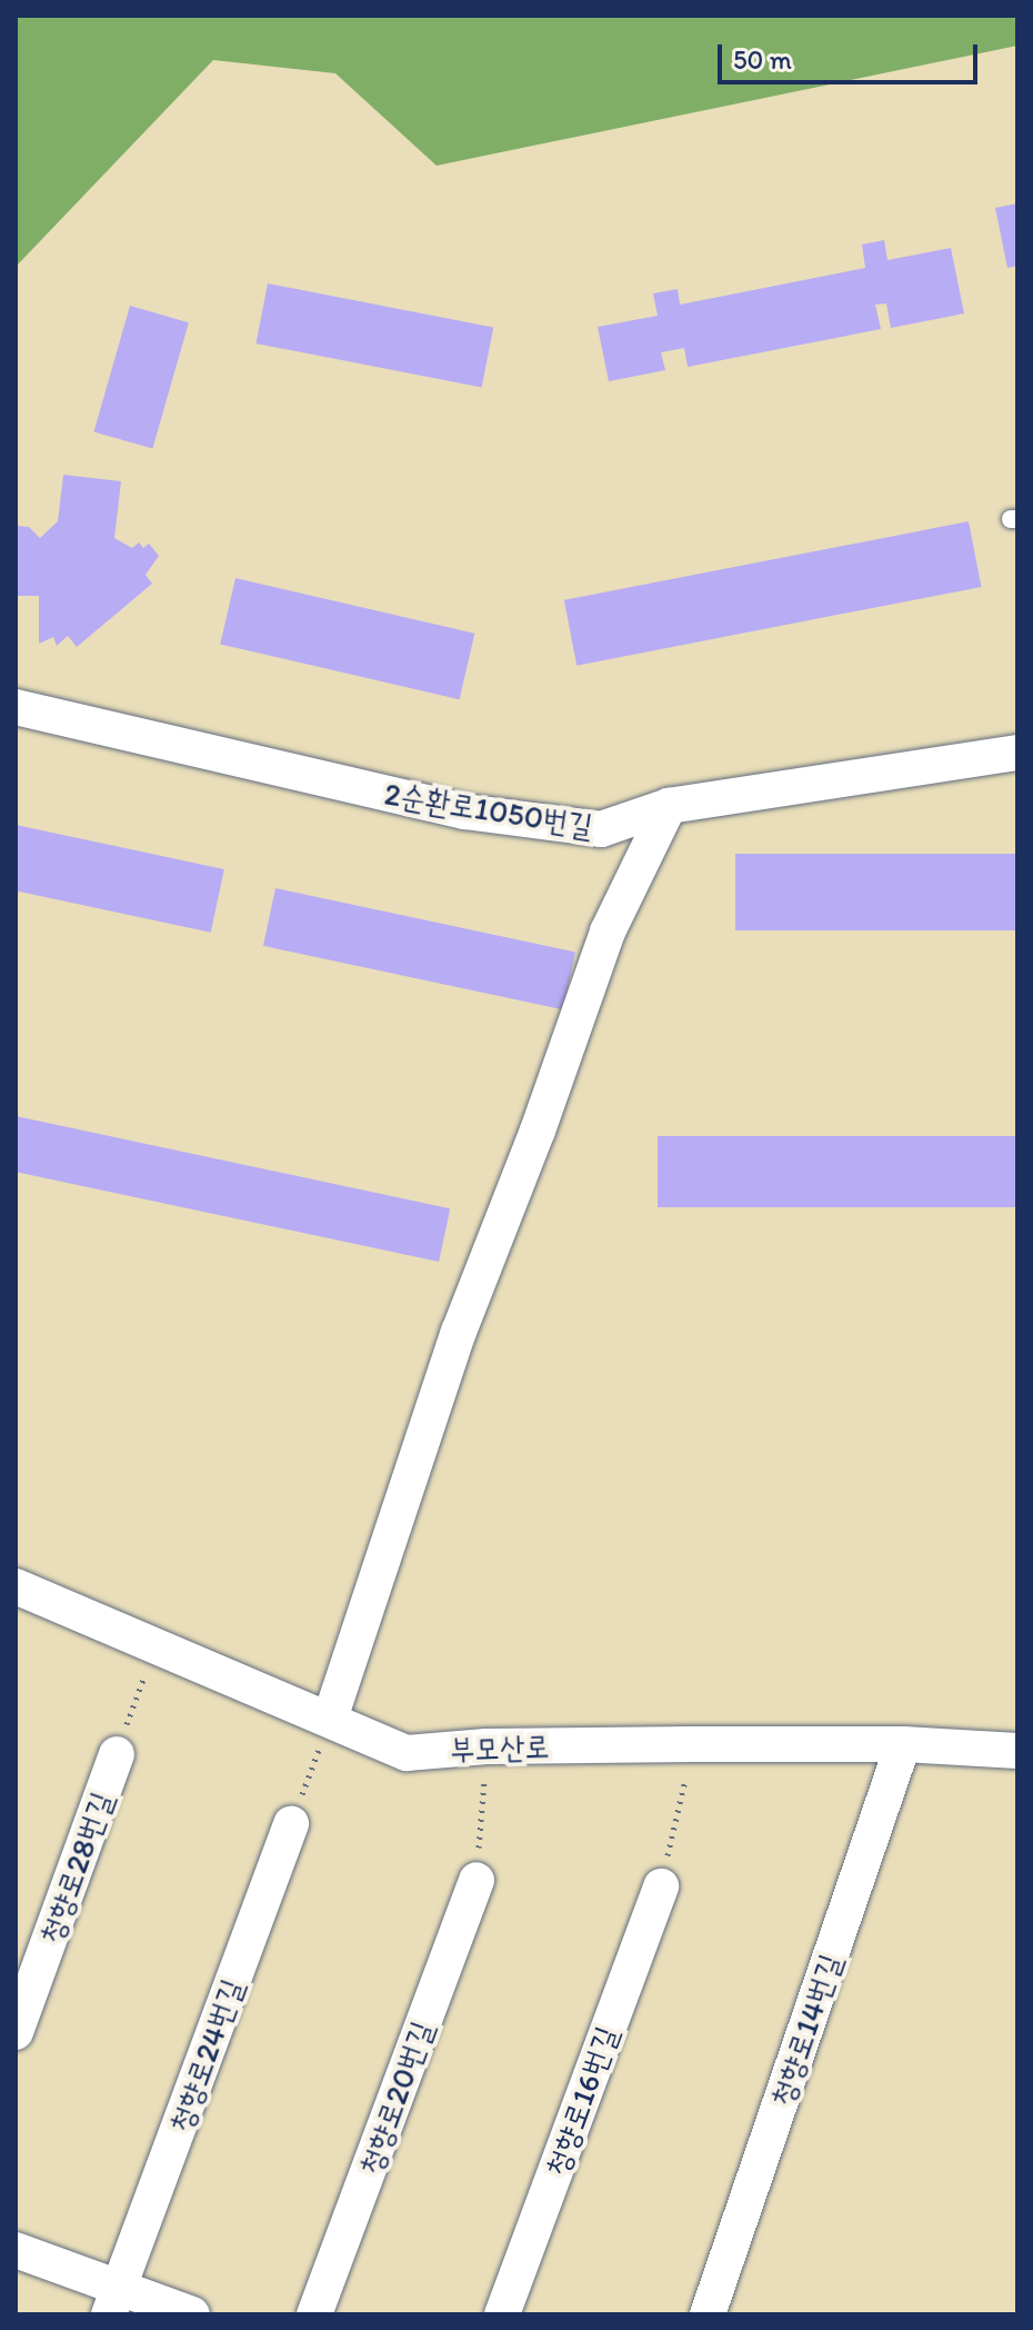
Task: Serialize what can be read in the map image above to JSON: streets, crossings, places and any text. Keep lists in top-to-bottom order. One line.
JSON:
{"streets":{"street":["2순환로1050번길","부모산로","청향로28번길","청향로14번길","청향로24번길","청향로20번길","청향로16번길"]},"crossings":[["부모산로","청향로14번길"]],"scale_bar":"50 m"}
